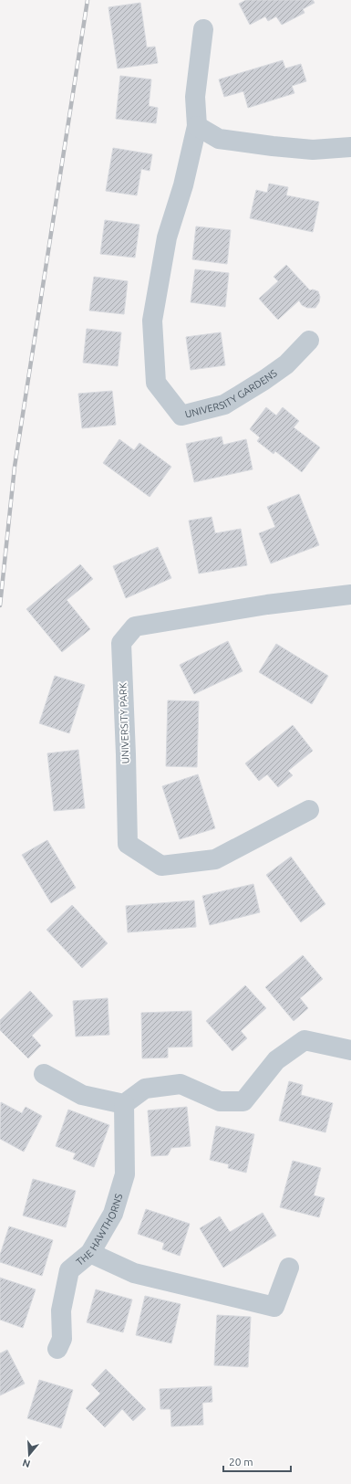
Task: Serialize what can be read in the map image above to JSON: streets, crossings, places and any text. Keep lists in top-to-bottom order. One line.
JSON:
{"streets":{"street":["UNIVERSITY GARDENS","UNIVERSITY PARK","THE HAWTHORNS"]},"scale_bar":"20 m","north":"bottom"}
